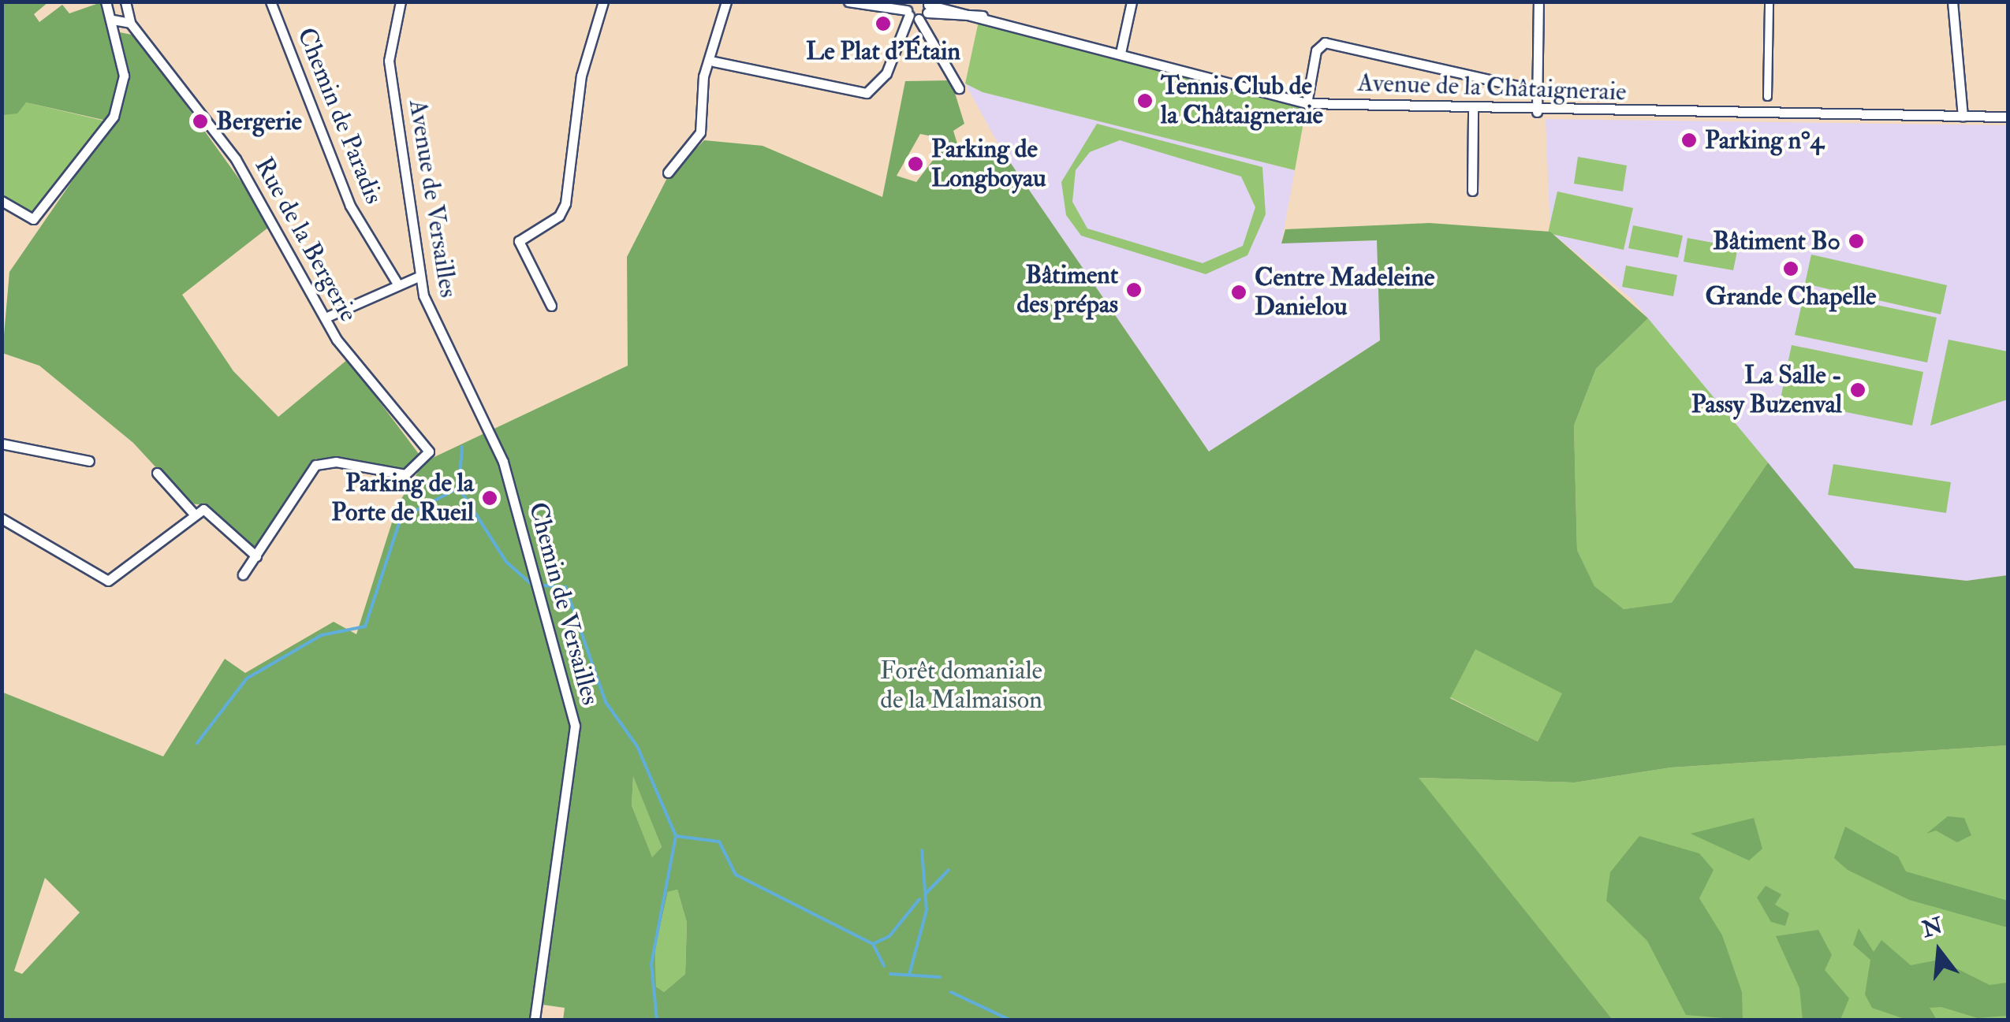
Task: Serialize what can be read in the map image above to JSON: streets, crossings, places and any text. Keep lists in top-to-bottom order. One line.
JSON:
{"streets":{"street":["Avenue de la Châtaigneraie","Chemin de Paradis","Avenue de Versailles","Rue de la Bergerie","Chemin de Versailles"]},"crossings":[["Avenue de Versailles","Chemin de Versailles"]],"parks":["Forêt domaniale de la Malmaison"],"places":["Le Plat d'Étain","Tennis Club de la Châtaigneraie","Bergerie","Parking n°4","Parking de Longboyau","Bâtiment B0","Grande Chapelle","Bâtiment des prépas","Centre Madeleine Danielou","La Salle - Passy Buzenval","Parking de la Porte de Rueil"],"north":"top"}
